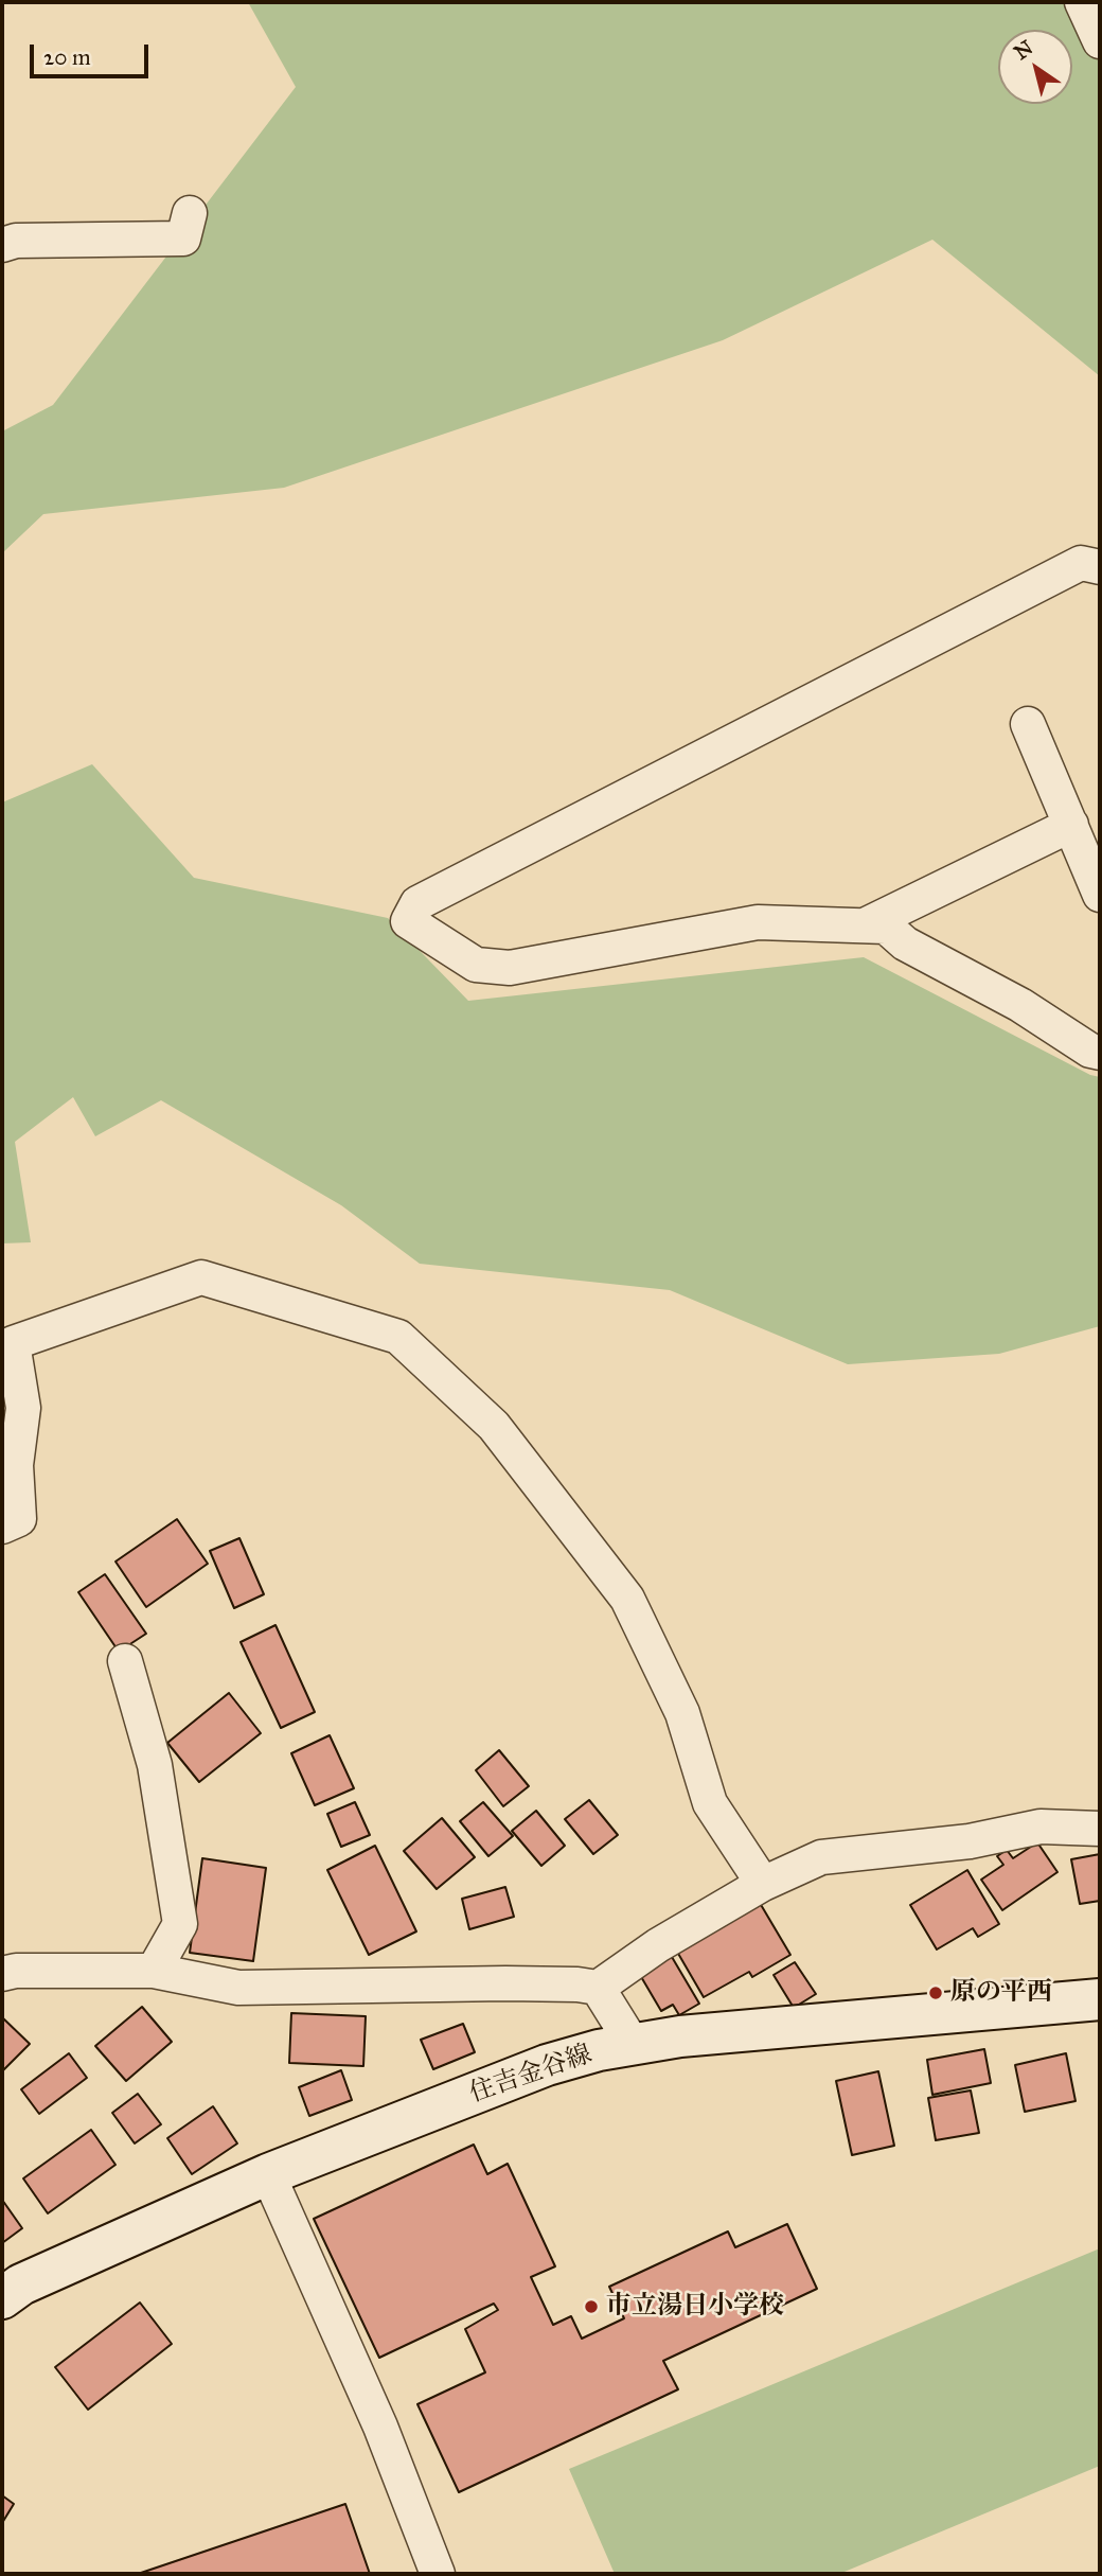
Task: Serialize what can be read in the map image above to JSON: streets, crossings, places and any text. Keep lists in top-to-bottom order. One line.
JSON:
{"streets":{"main road":["住吉金谷線"]},"places":["原の平西","市立湯日小学校"],"scale_bar":"20 m","north":"top left"}
